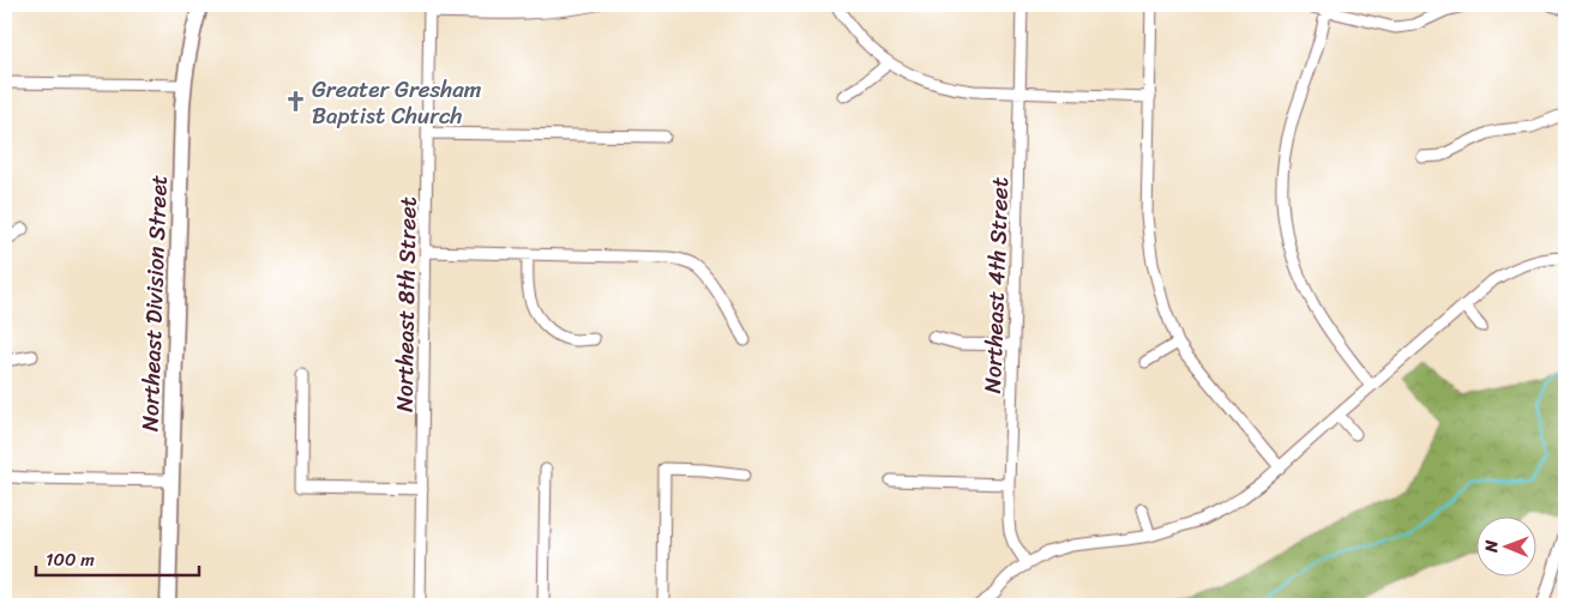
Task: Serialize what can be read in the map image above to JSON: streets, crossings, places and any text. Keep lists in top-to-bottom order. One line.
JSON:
{"streets":{"street":["Northeast 4th Street","Northeast Division Street","Northeast 8th Street"]},"places":{"church":["Greater Gresham Baptist Church"]},"scale_bar":"100 m","north":"left"}
